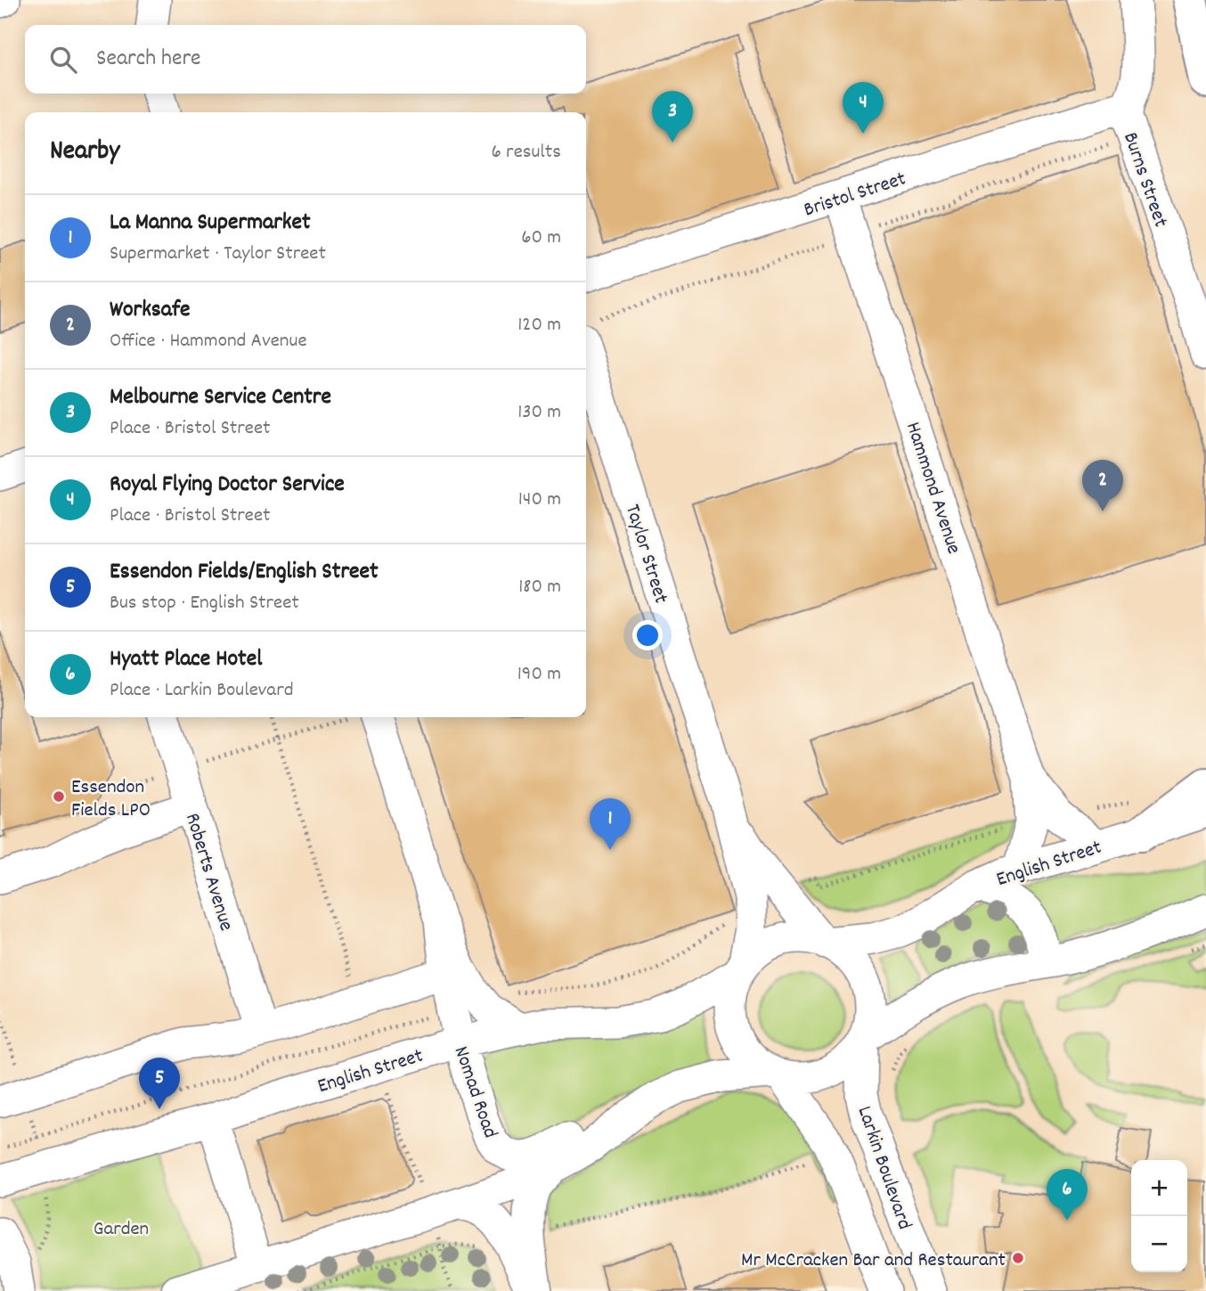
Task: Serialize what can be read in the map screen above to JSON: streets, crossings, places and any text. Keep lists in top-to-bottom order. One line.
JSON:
{"streets":{"street":["Burns Street","Bristol Street","Hammond Avenue","Taylor Street","English Street","Roberts Avenue","Nomad Road","Larkin Boulevard"]},"crossings":[["Burns Street","Bristol Street"],["Bristol Street","Hammond Avenue"],["Hammond Avenue","English Street"],["Taylor Street","English Street"],["Taylor Street","Larkin Boulevard"],["English Street","Nomad Road"],["English Street","Larkin Boulevard"]],"parks":["Garden"],"places":["Essendon Fields LPO","Mr McCracken Bar and Restaurant"],"page":{"search":"Search here","pins":["4","3","2","1","5","6"],"heading":["Nearby","6 results"],"list":[{"mark":"1","name":"La Manna Supermarket","note":"Supermarket · Taylor Street","value":"60 m"},{"mark":"2","name":"Worksafe","note":"Office · Hammond Avenue","value":"120 m"},{"mark":"3","name":"Melbourne Service Centre","note":"Place · Bristol Street","value":"130 m"},{"mark":"4","name":"Royal Flying Doctor Service","note":"Place · Bristol Street","value":"140 m"},{"mark":"5","name":"Essendon Fields/English Street","note":"Bus stop · English Street","value":"180 m"},{"mark":"6","name":"Hyatt Place Hotel","note":"Place · Larkin Boulevard","value":"190 m"}],"map_buttons":["+","−"]}}
